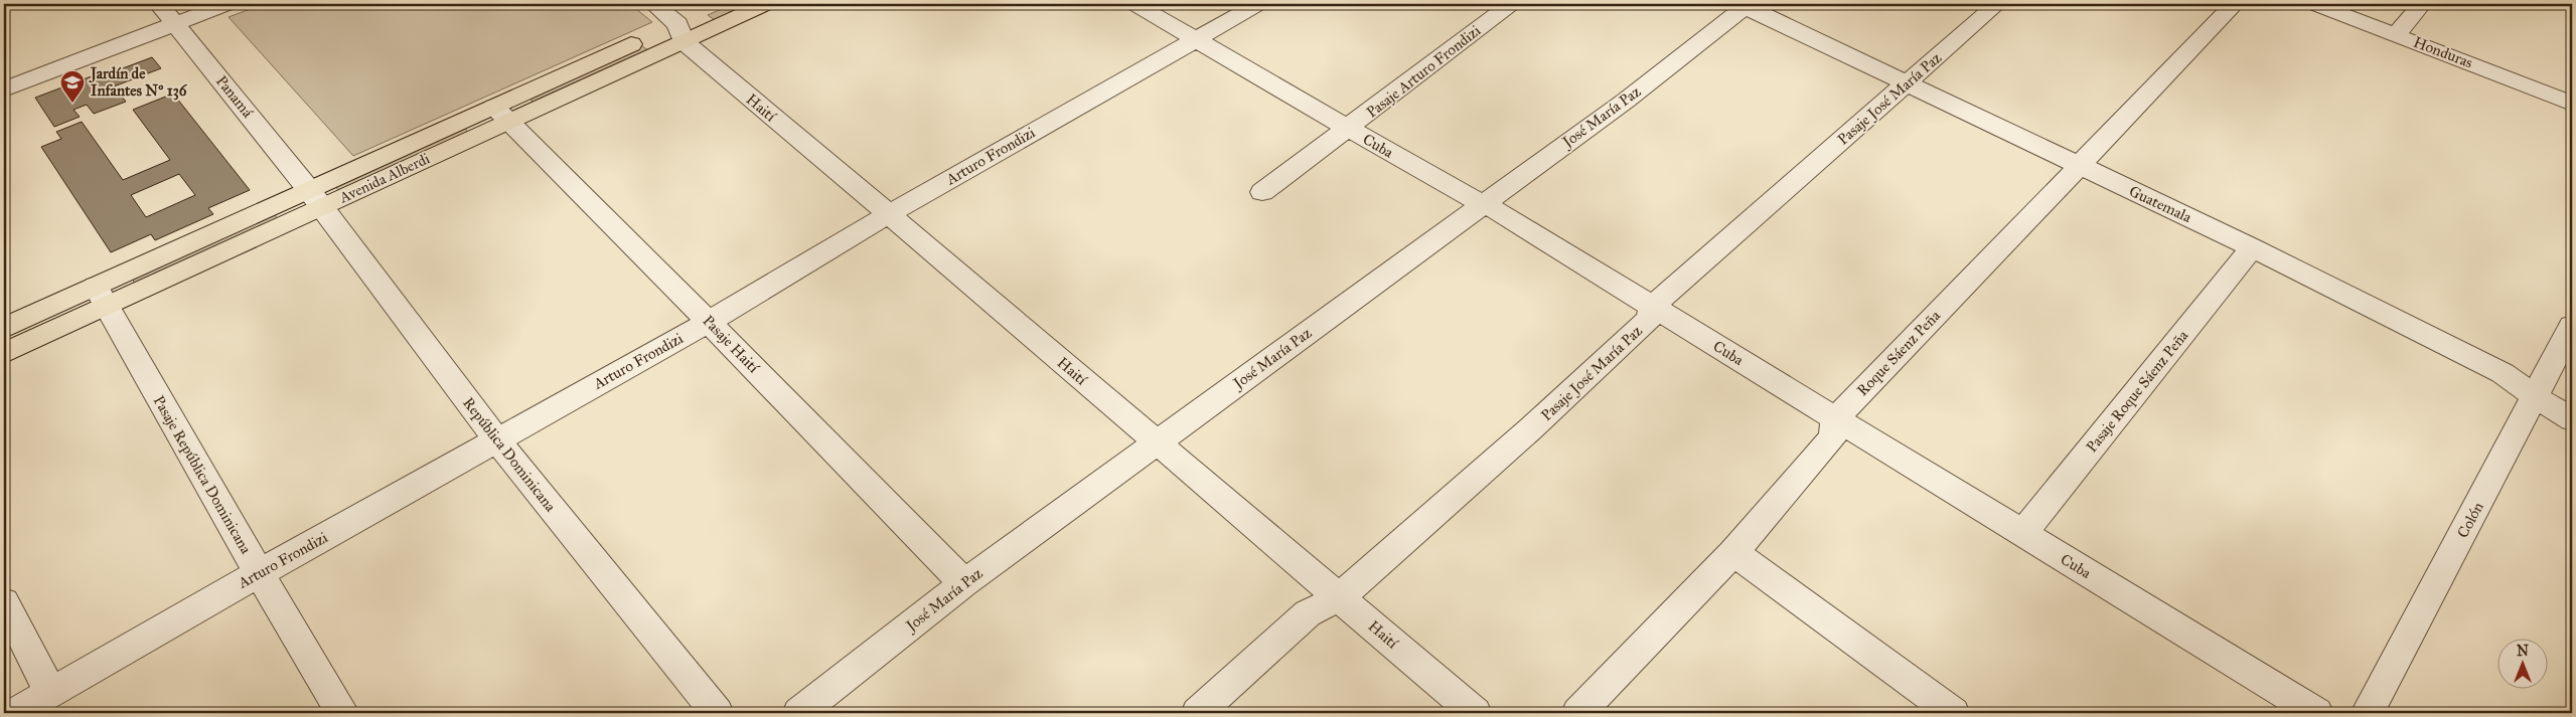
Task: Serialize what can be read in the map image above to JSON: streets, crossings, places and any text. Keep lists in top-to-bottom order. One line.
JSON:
{"streets":{"main road":["Avenida Alberdi"],"street":["Honduras","Pasaje Arturo Frondizi","Panamá","Pasaje José María Paz","Haití","José María Paz","Cuba","Arturo Frondizi","Guatemala","Pasaje Haití","Roque Sáenz Peña","Pasaje Roque Sáenz Peña","República Dominicana","Pasaje República Dominicana","Colón"]},"crossings":[["Pasaje Arturo Frondizi","Cuba"],["Panamá","Avenida Alberdi"],["Panamá","República Dominicana"],["Pasaje José María Paz","Haití"],["Pasaje José María Paz","Cuba"],["Pasaje José María Paz","Guatemala"],["Haití","José María Paz"],["Haití","Arturo Frondizi"],["Haití","Avenida Alberdi"],["José María Paz","Cuba"],["José María Paz","Guatemala"],["José María Paz","Pasaje Haití"],["Cuba","Arturo Frondizi"],["Cuba","Roque Sáenz Peña"],["Cuba","Pasaje Roque Sáenz Peña"],["Arturo Frondizi","Pasaje Haití"],["Arturo Frondizi","República Dominicana"],["Arturo Frondizi","Pasaje República Dominicana"],["Avenida Alberdi","Pasaje Haití"],["Avenida Alberdi","República Dominicana"],["Avenida Alberdi","Pasaje República Dominicana"],["Guatemala","Roque Sáenz Peña"],["Guatemala","Pasaje Roque Sáenz Peña"],["Guatemala","Colón"]],"places":{"school or university":["Jardín de Infantes Nº 136"]},"north":"top"}
